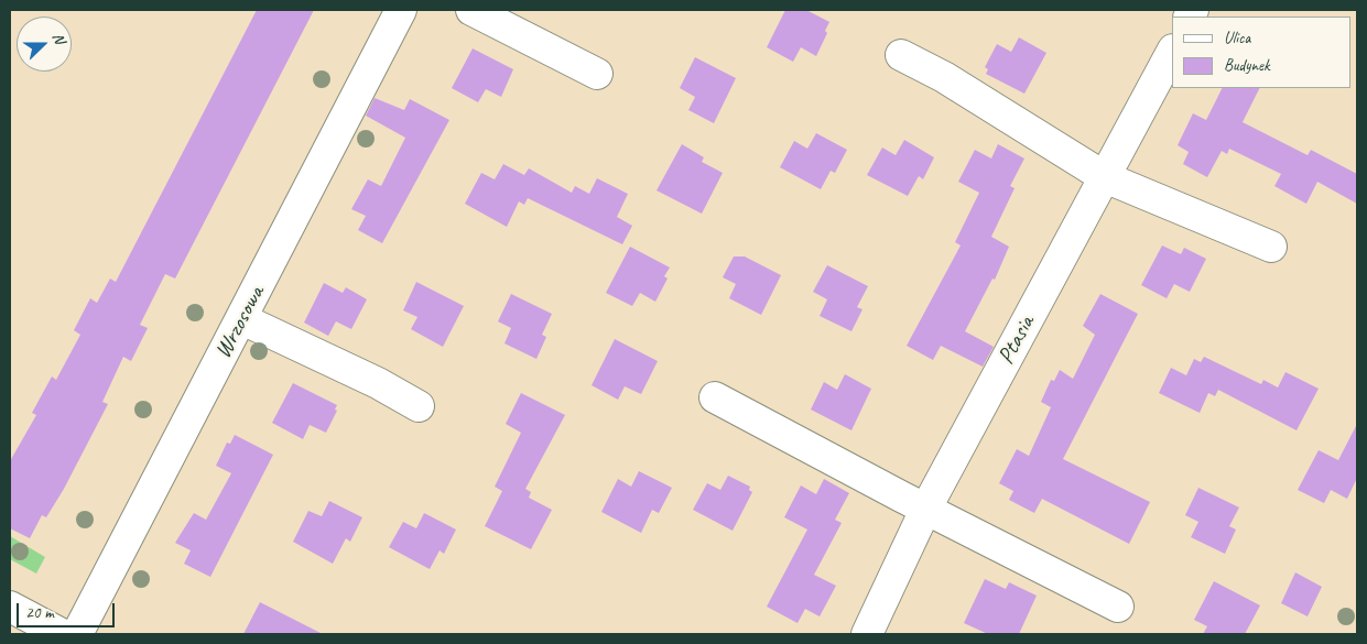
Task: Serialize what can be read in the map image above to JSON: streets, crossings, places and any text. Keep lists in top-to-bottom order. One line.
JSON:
{"streets":{"street":["Wrzosowa","Ptasia"]},"legend":["Ulica","Budynek"],"scale_bar":"20 m","north":"right"}
